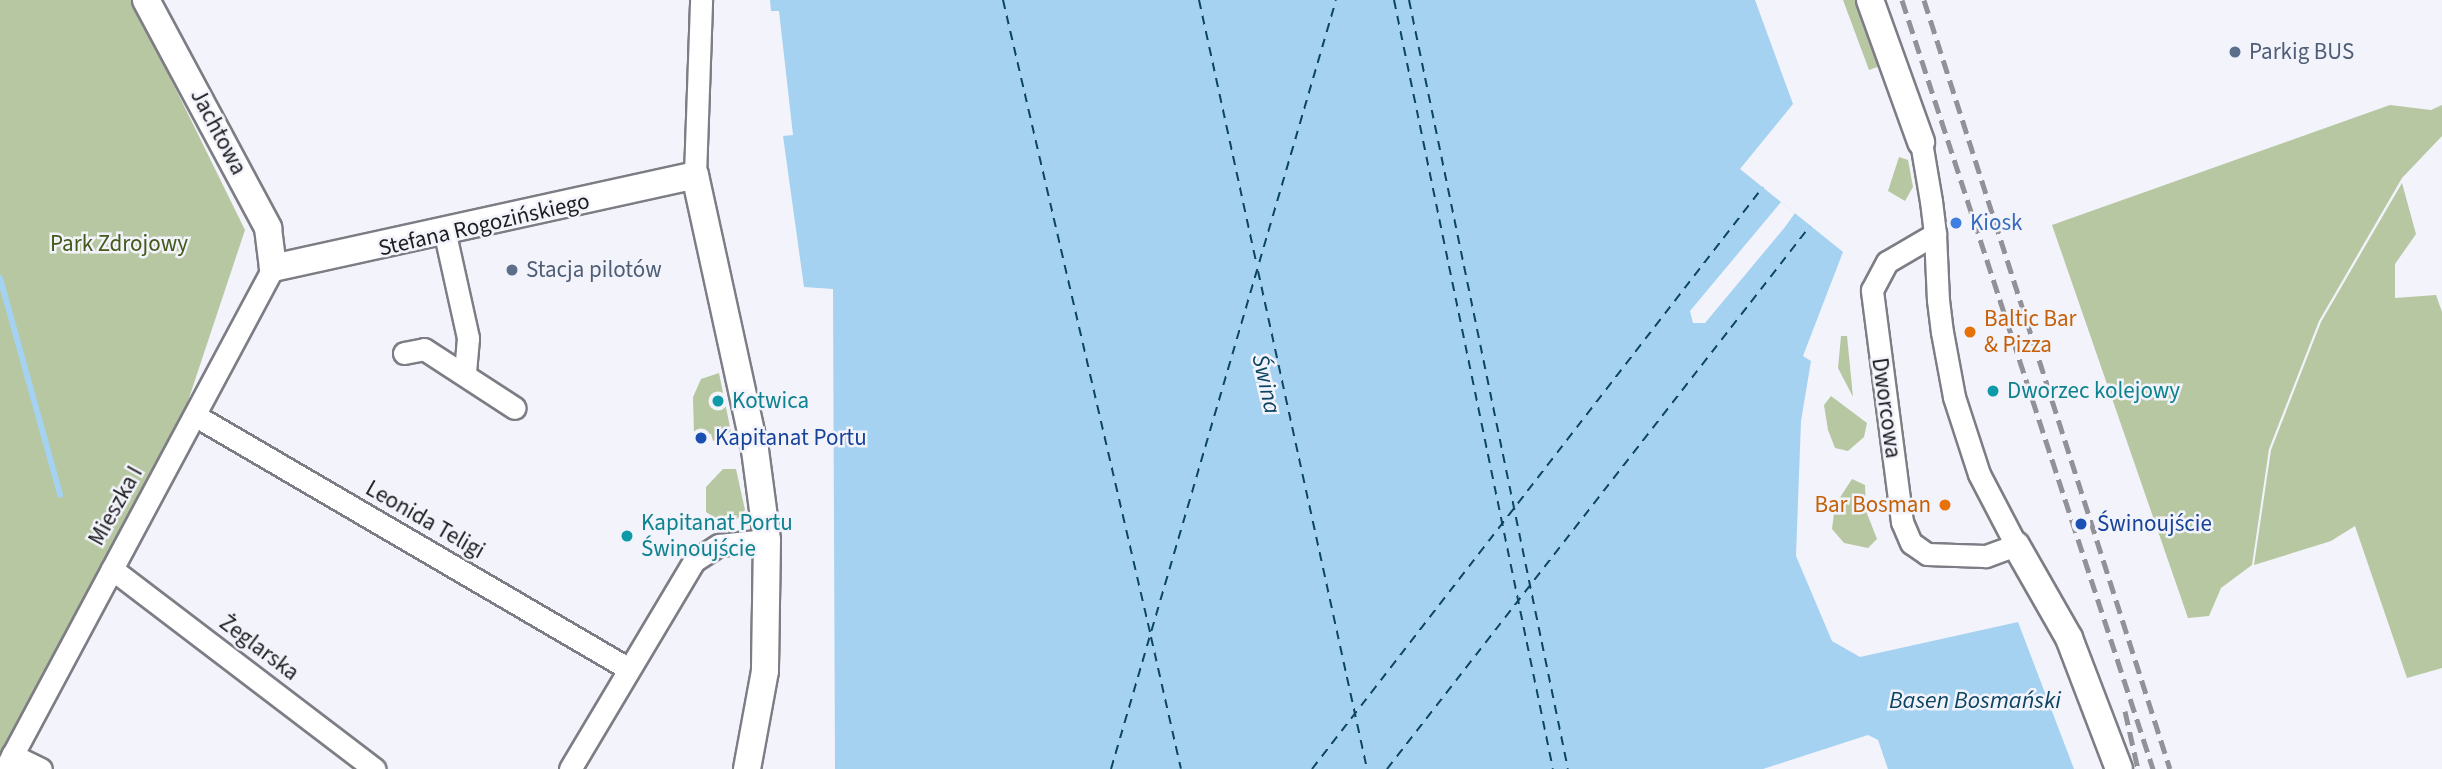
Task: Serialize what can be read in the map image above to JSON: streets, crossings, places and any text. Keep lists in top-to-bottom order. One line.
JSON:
{"streets":{"street":["Jachtowa","Stefana Rogozińskiego","Dworcowa","Mieszka I","Leonida Teligi","Żeglarska"]},"crossings":[["Jachtowa","Stefana Rogozińskiego"],["Jachtowa","Mieszka I"],["Stefana Rogozińskiego","Mieszka I"],["Mieszka I","Leonida Teligi"],["Mieszka I","Żeglarska"]],"water":["Świna","Basen Bosmański"],"parks":["Park Zdrojowy"],"places":["Parkig BUS","Kiosk","Stacja pilotów","Baltic Bar & Pizza","Dworzec kolejowy","Kotwica","Kapitanat Portu","Bar Bosman","Świnoujście","Kapitanat Portu Świnoujście"]}
